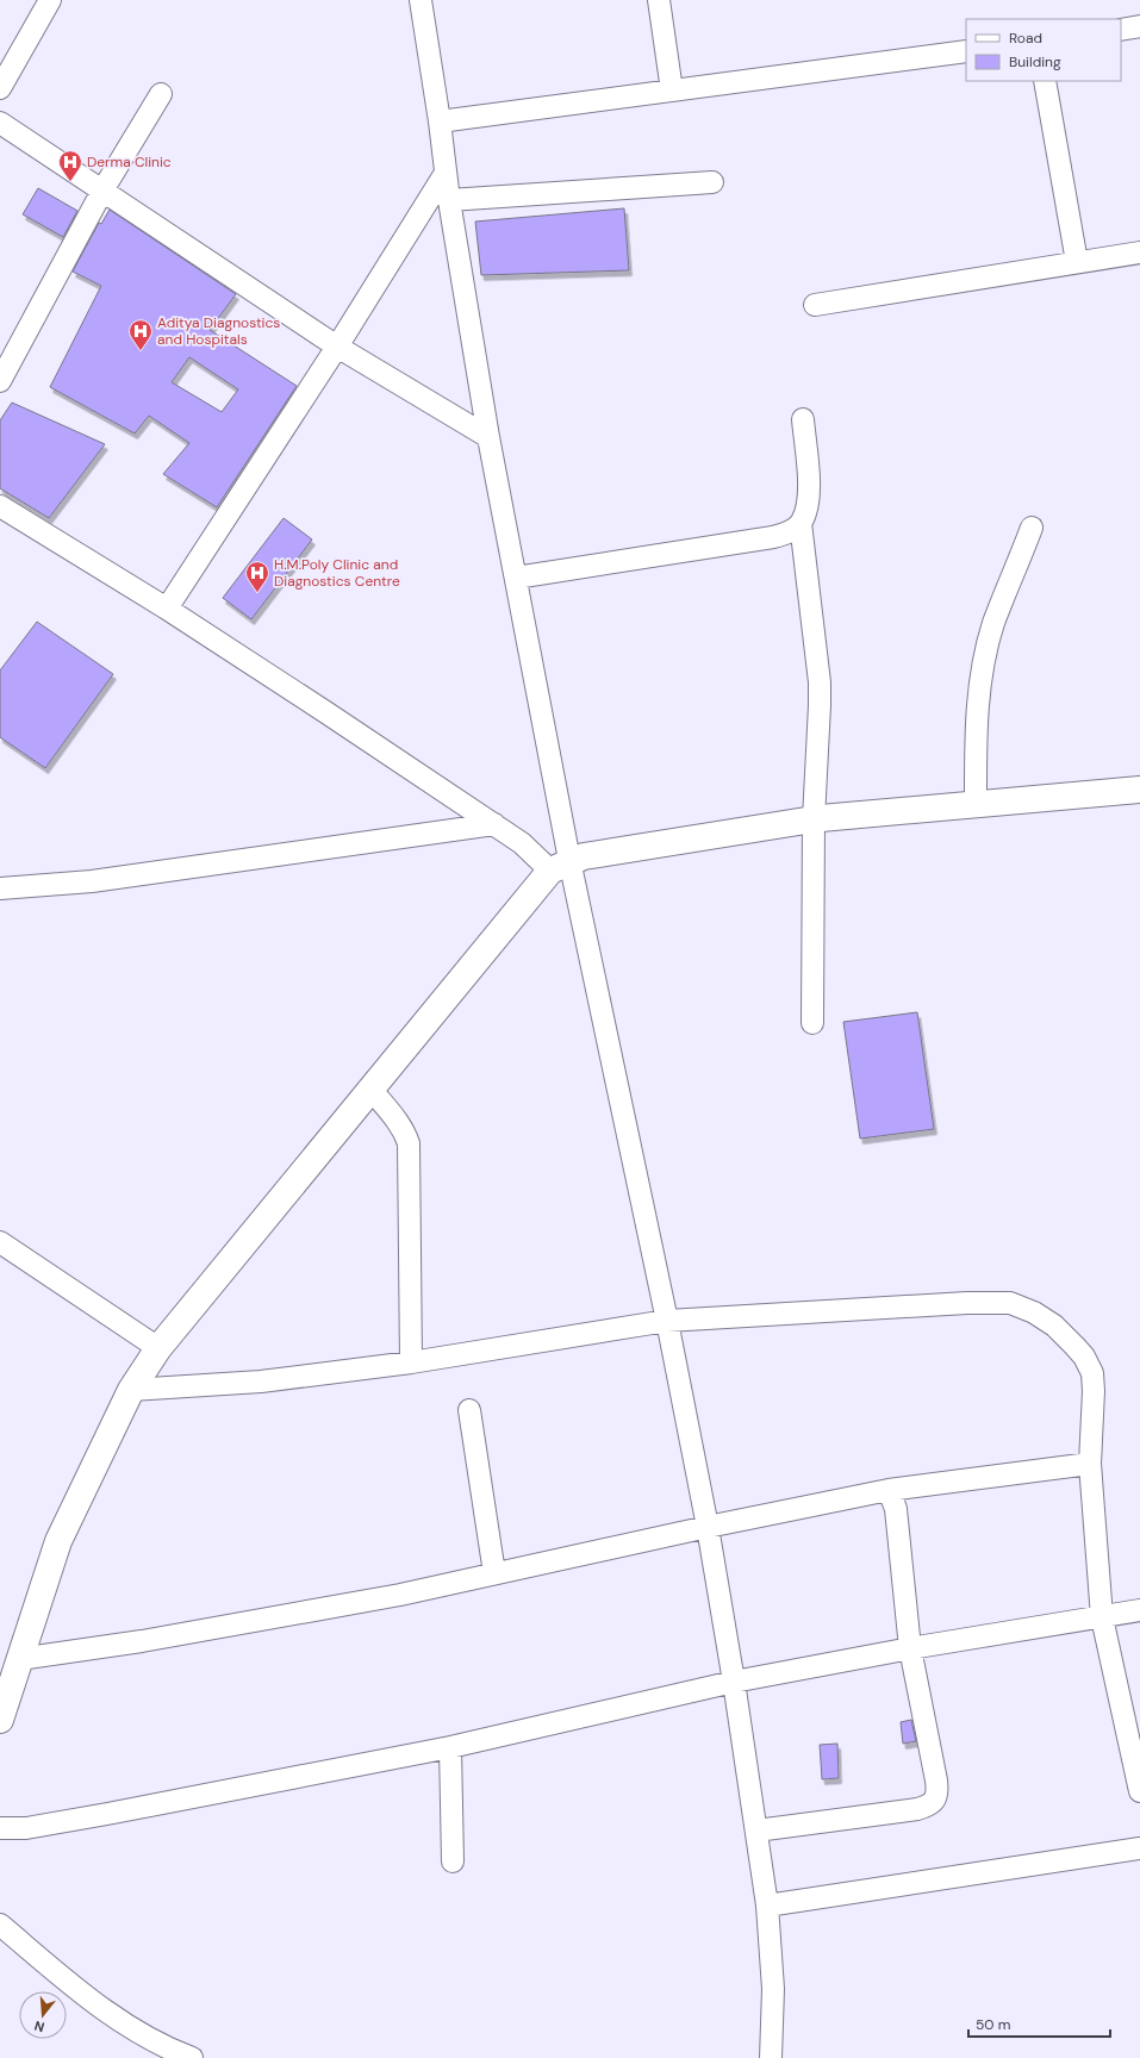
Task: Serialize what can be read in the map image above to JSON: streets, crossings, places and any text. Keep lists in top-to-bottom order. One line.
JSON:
{"places":{"hospital":["Derma Clinic","Aditya Diagnostics and Hospitals","H.M.Poly Clinic and Diagnostics Centre"]},"legend":["Road","Building"],"scale_bar":"50 m","north":"bottom"}
